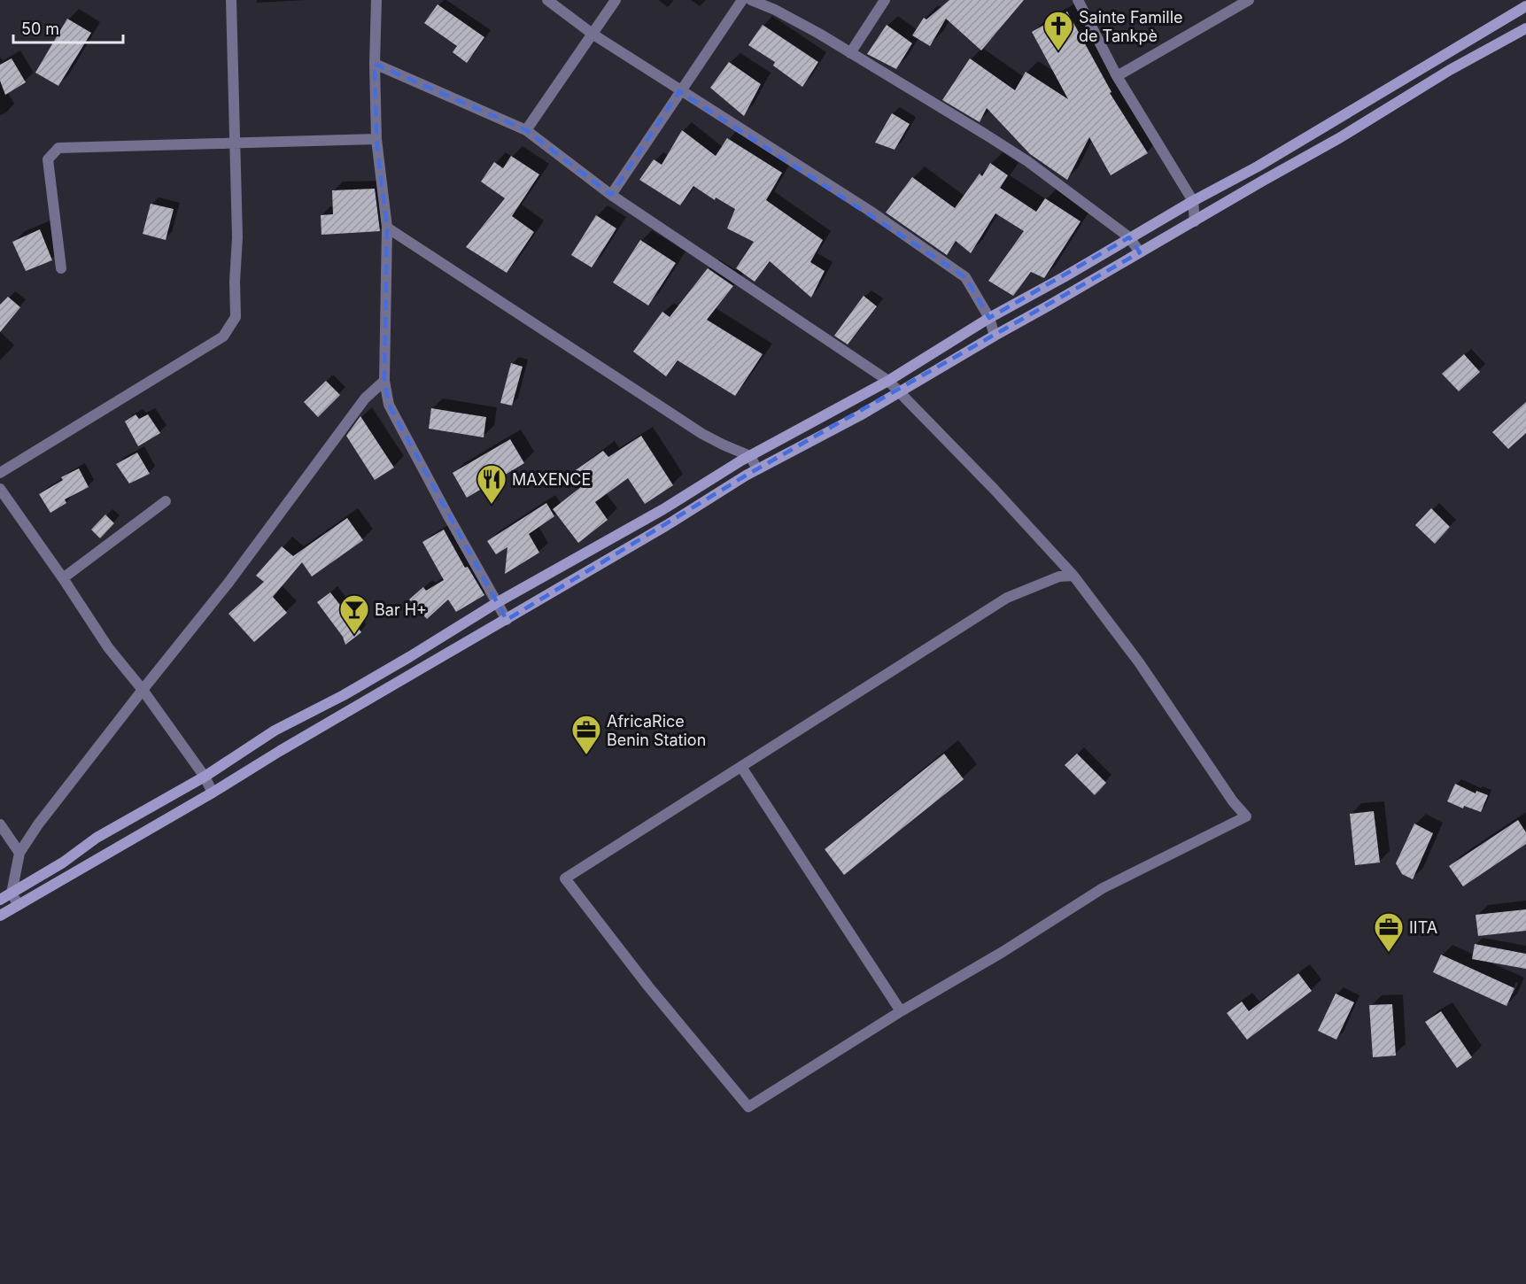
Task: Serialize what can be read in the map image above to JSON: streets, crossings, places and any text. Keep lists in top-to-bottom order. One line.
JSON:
{"places":{"church":["Sainte Famille de Tankpè"],"restaurant":["MAXENCE"],"bar":["Bar H+"],"office":["AfricaRice Benin Station","IITA"]},"scale_bar":"50 m"}
